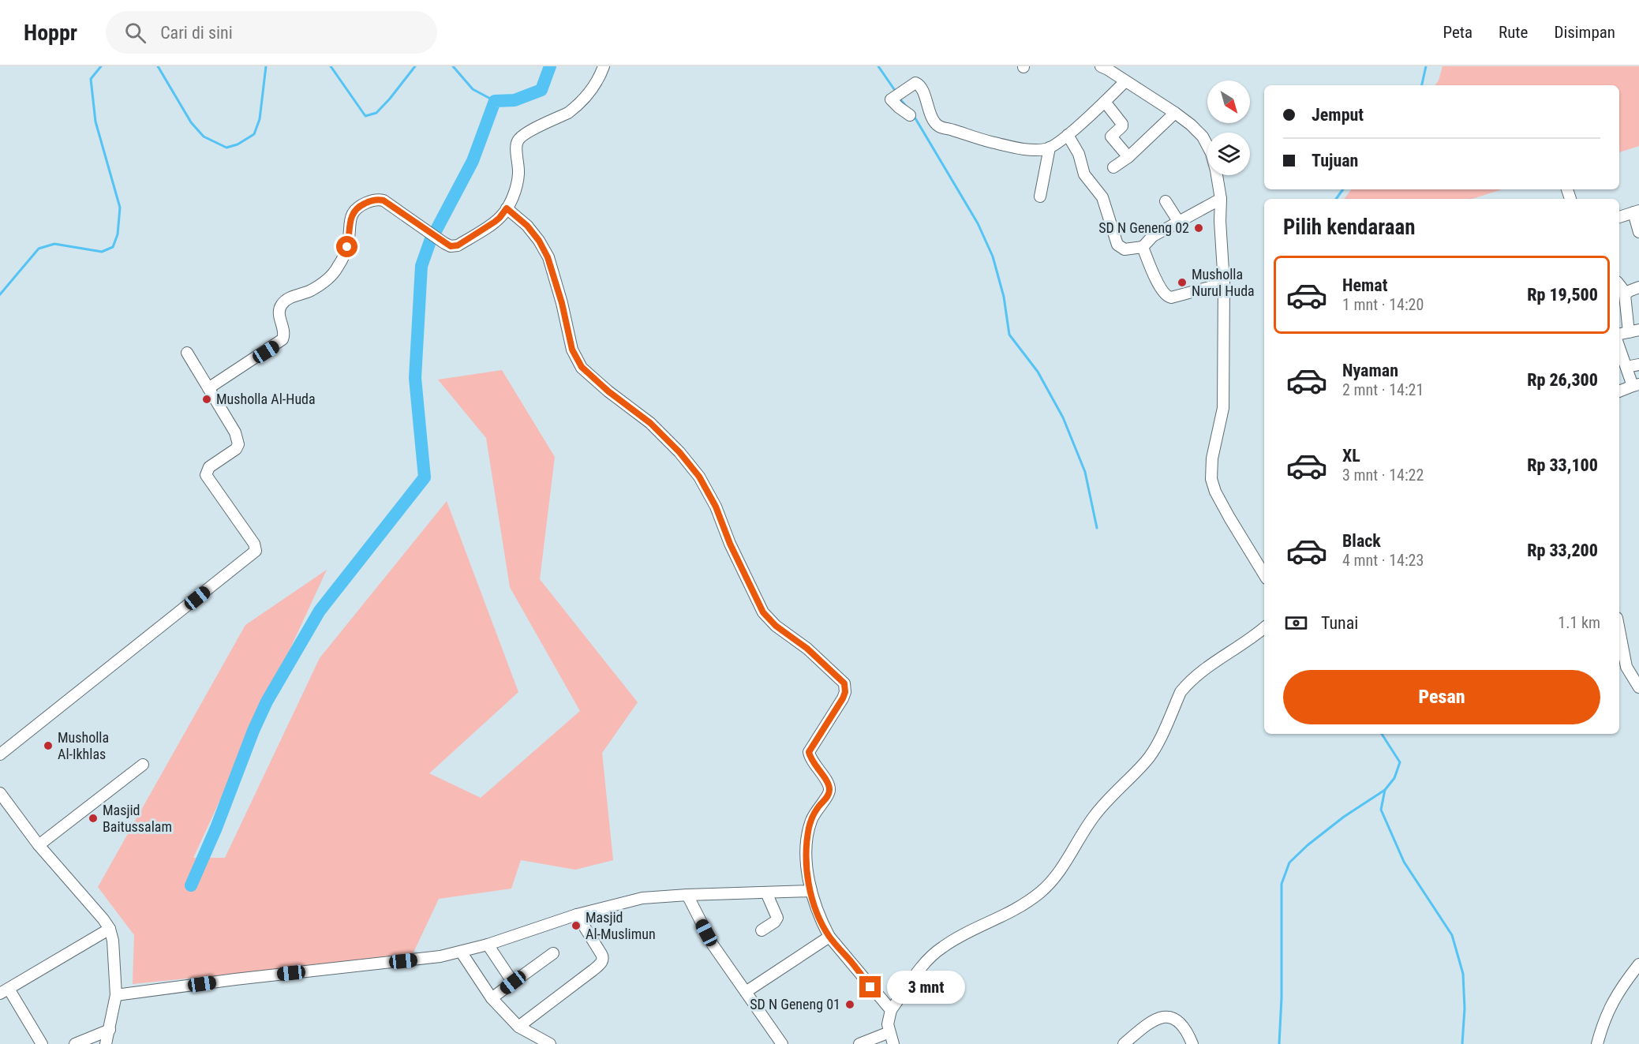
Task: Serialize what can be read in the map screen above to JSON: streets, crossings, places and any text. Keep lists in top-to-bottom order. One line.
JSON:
{"places":["SD N Geneng 02","Musholla Nurul Huda","Musholla Al-Huda","Musholla Al-Ikhlas","Masjid Baitussalam","Masjid Al-Muslimun","SD N Geneng 01"],"north":"bottom right","page":{"header":"Hoppr","search":"Cari di sini","nav":["Peta","Rute","Disimpan"],"banner":["Jemput","Tujuan"],"heading":"Pilih kendaraan","list":[{"name":"Hemat","note":"1 mnt · 14:20","value":"Rp 19,500"},{"name":"Nyaman","note":"2 mnt · 14:21","value":"Rp 26,300"},{"name":"XL","note":"3 mnt · 14:22","value":"Rp 33,100"},{"name":"Black","note":"4 mnt · 14:23","value":"Rp 33,200"}],"pay":["Tunai","1.1 km"],"buttons":"Pesan","bubble":"3 mnt"}}
